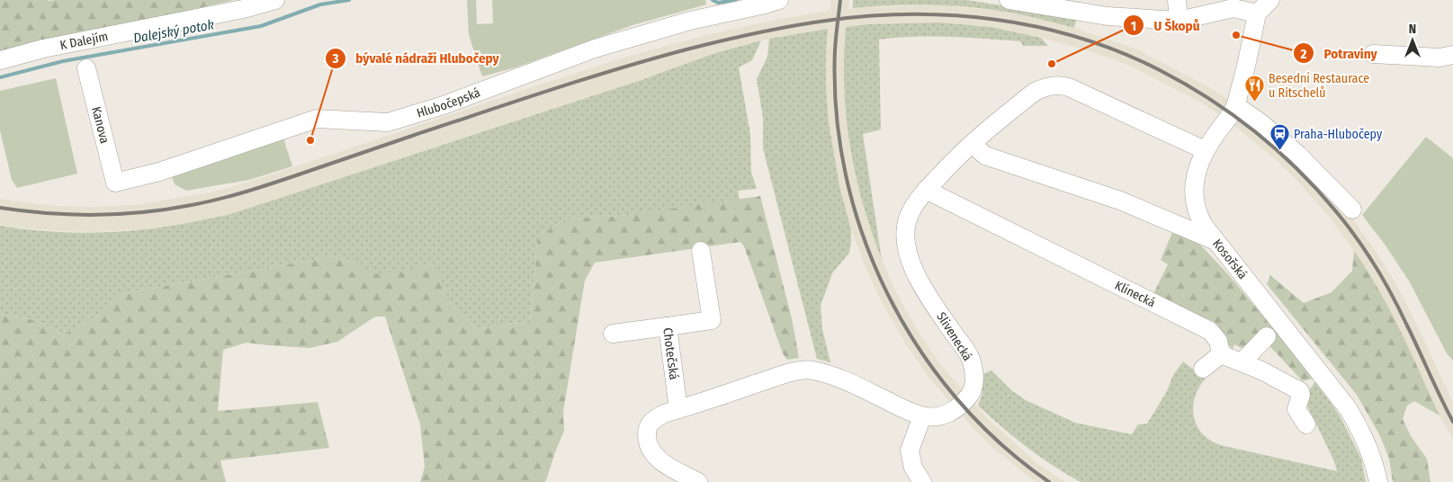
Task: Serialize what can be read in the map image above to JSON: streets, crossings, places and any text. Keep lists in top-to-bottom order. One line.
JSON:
{"streets":{"street":["K Dalejím","Hlubočepská","Kanova","Kosořská","Klínecká","Slivenecká","Chotečská"]},"crossings":[["Hlubočepská","Kanova"],["Kosořská","Slivenecká"],["Klínecká","Slivenecká"],["Slivenecká","Chotečská"]],"water":["Dalejský potok"],"places":{"other":["Potraviny","U Škopů","bývalé nádraží Hlubočepy"],"restaurant":["Besední Restaurace u Ritschelů"],"station":["Praha-Hlubočepy"]},"north":"top"}
